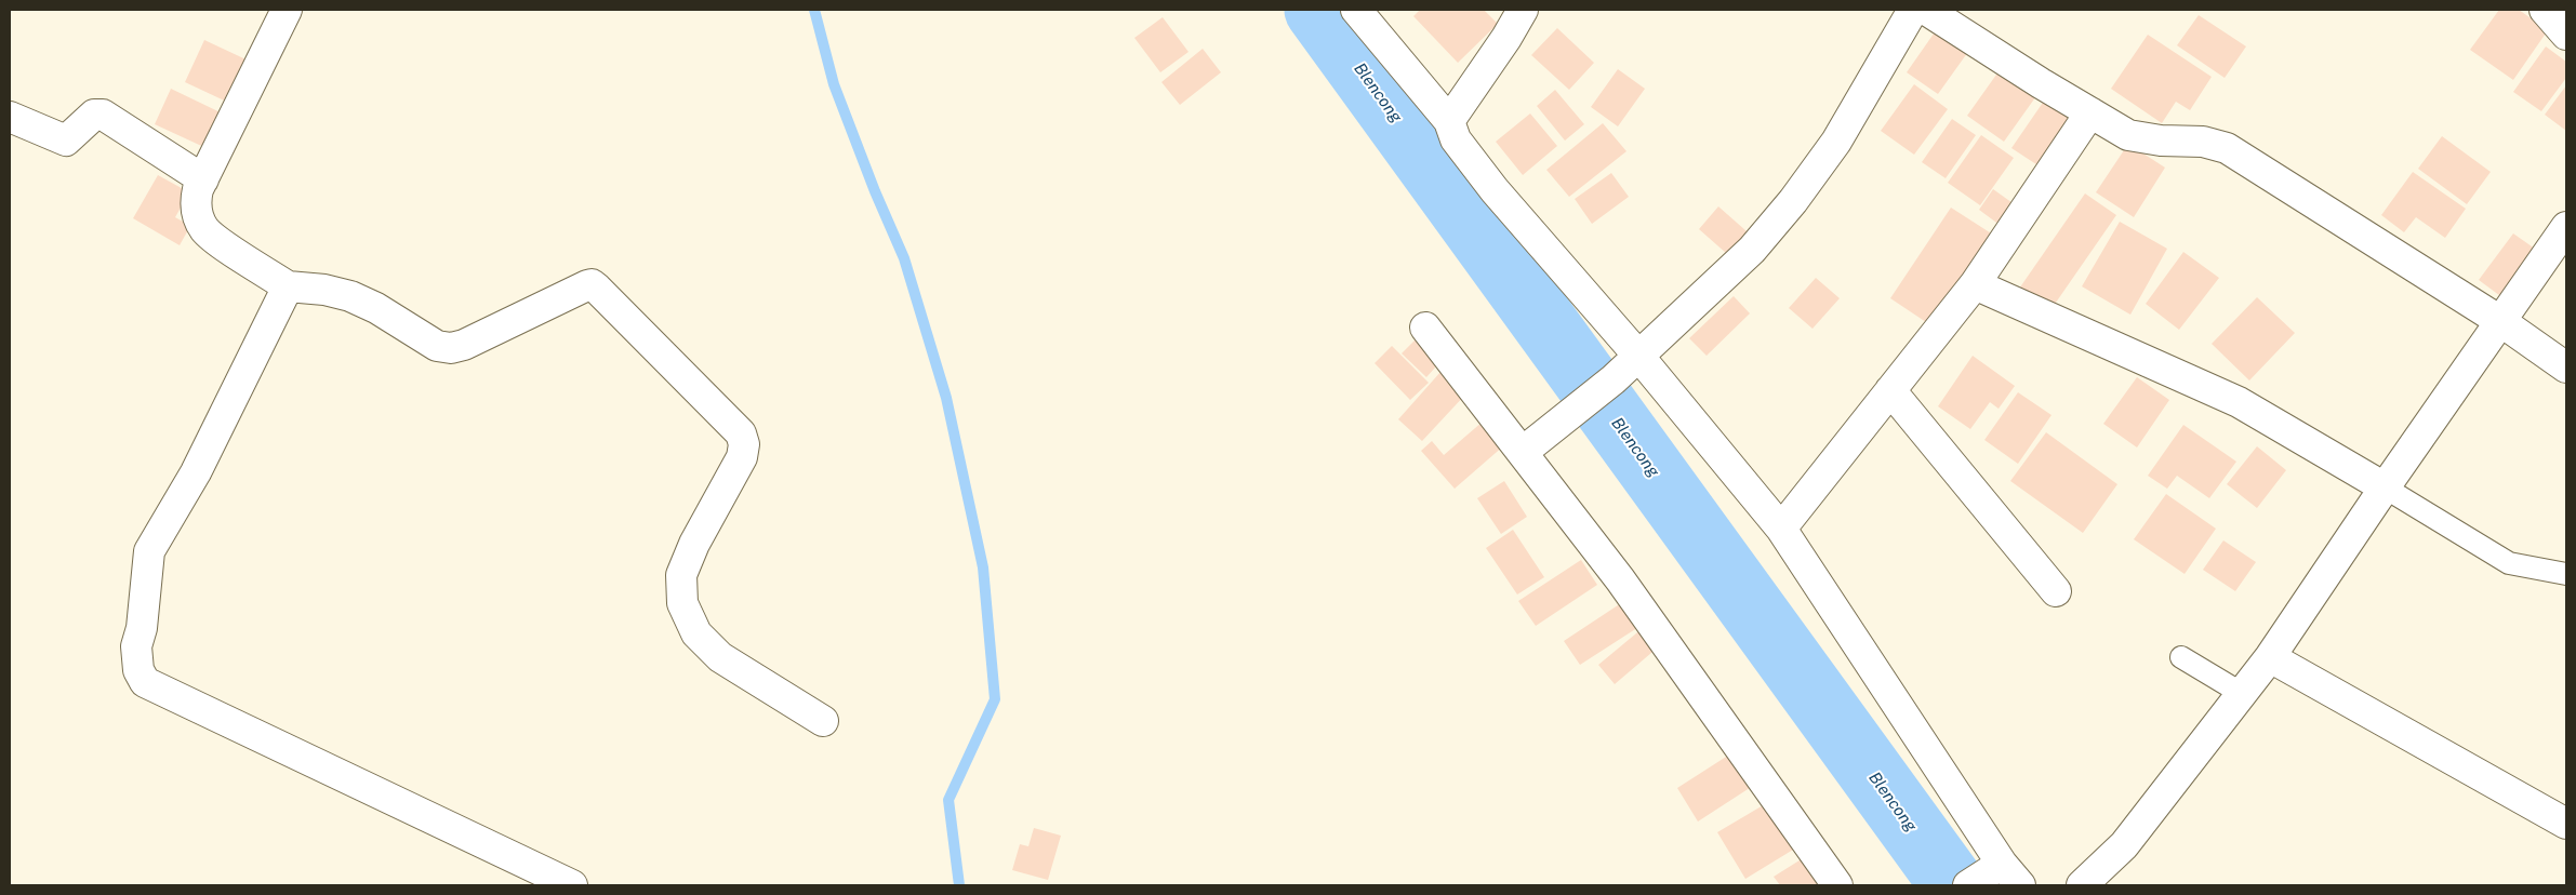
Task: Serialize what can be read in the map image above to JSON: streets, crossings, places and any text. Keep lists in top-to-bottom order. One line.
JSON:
{"water":["Blencong"]}
